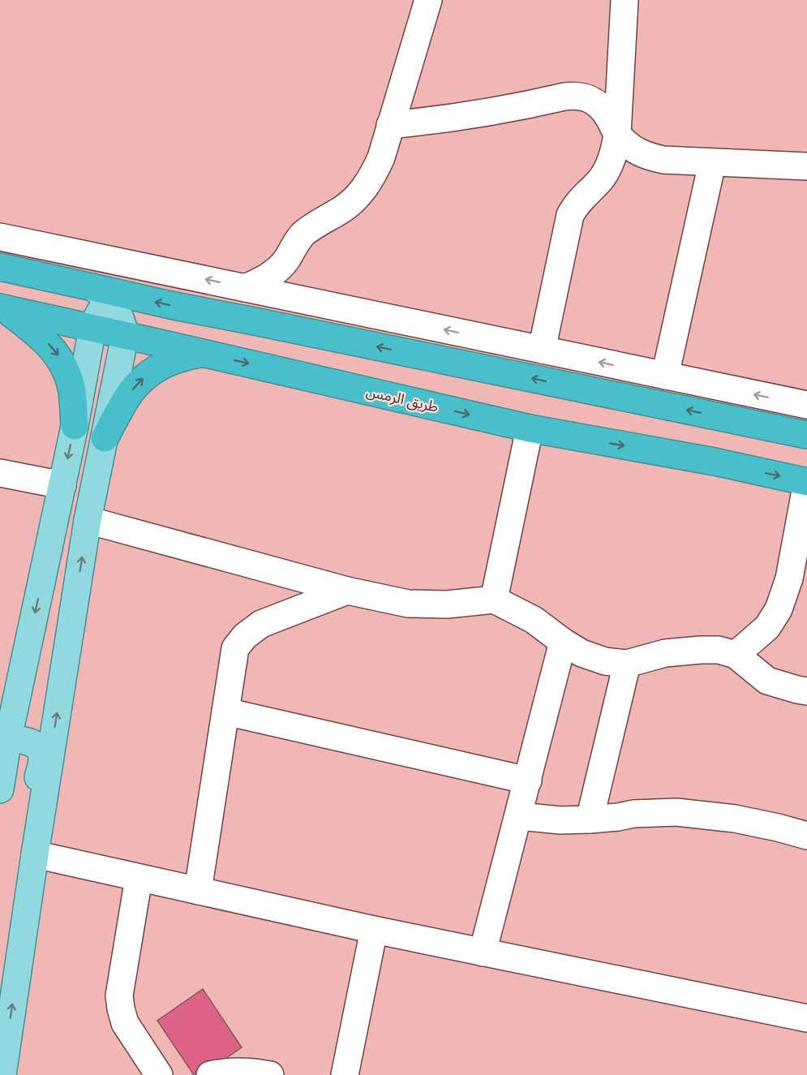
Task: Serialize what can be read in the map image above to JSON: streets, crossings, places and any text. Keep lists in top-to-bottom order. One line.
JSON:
{"streets":{"highway":["طريق الرمس"]}}
